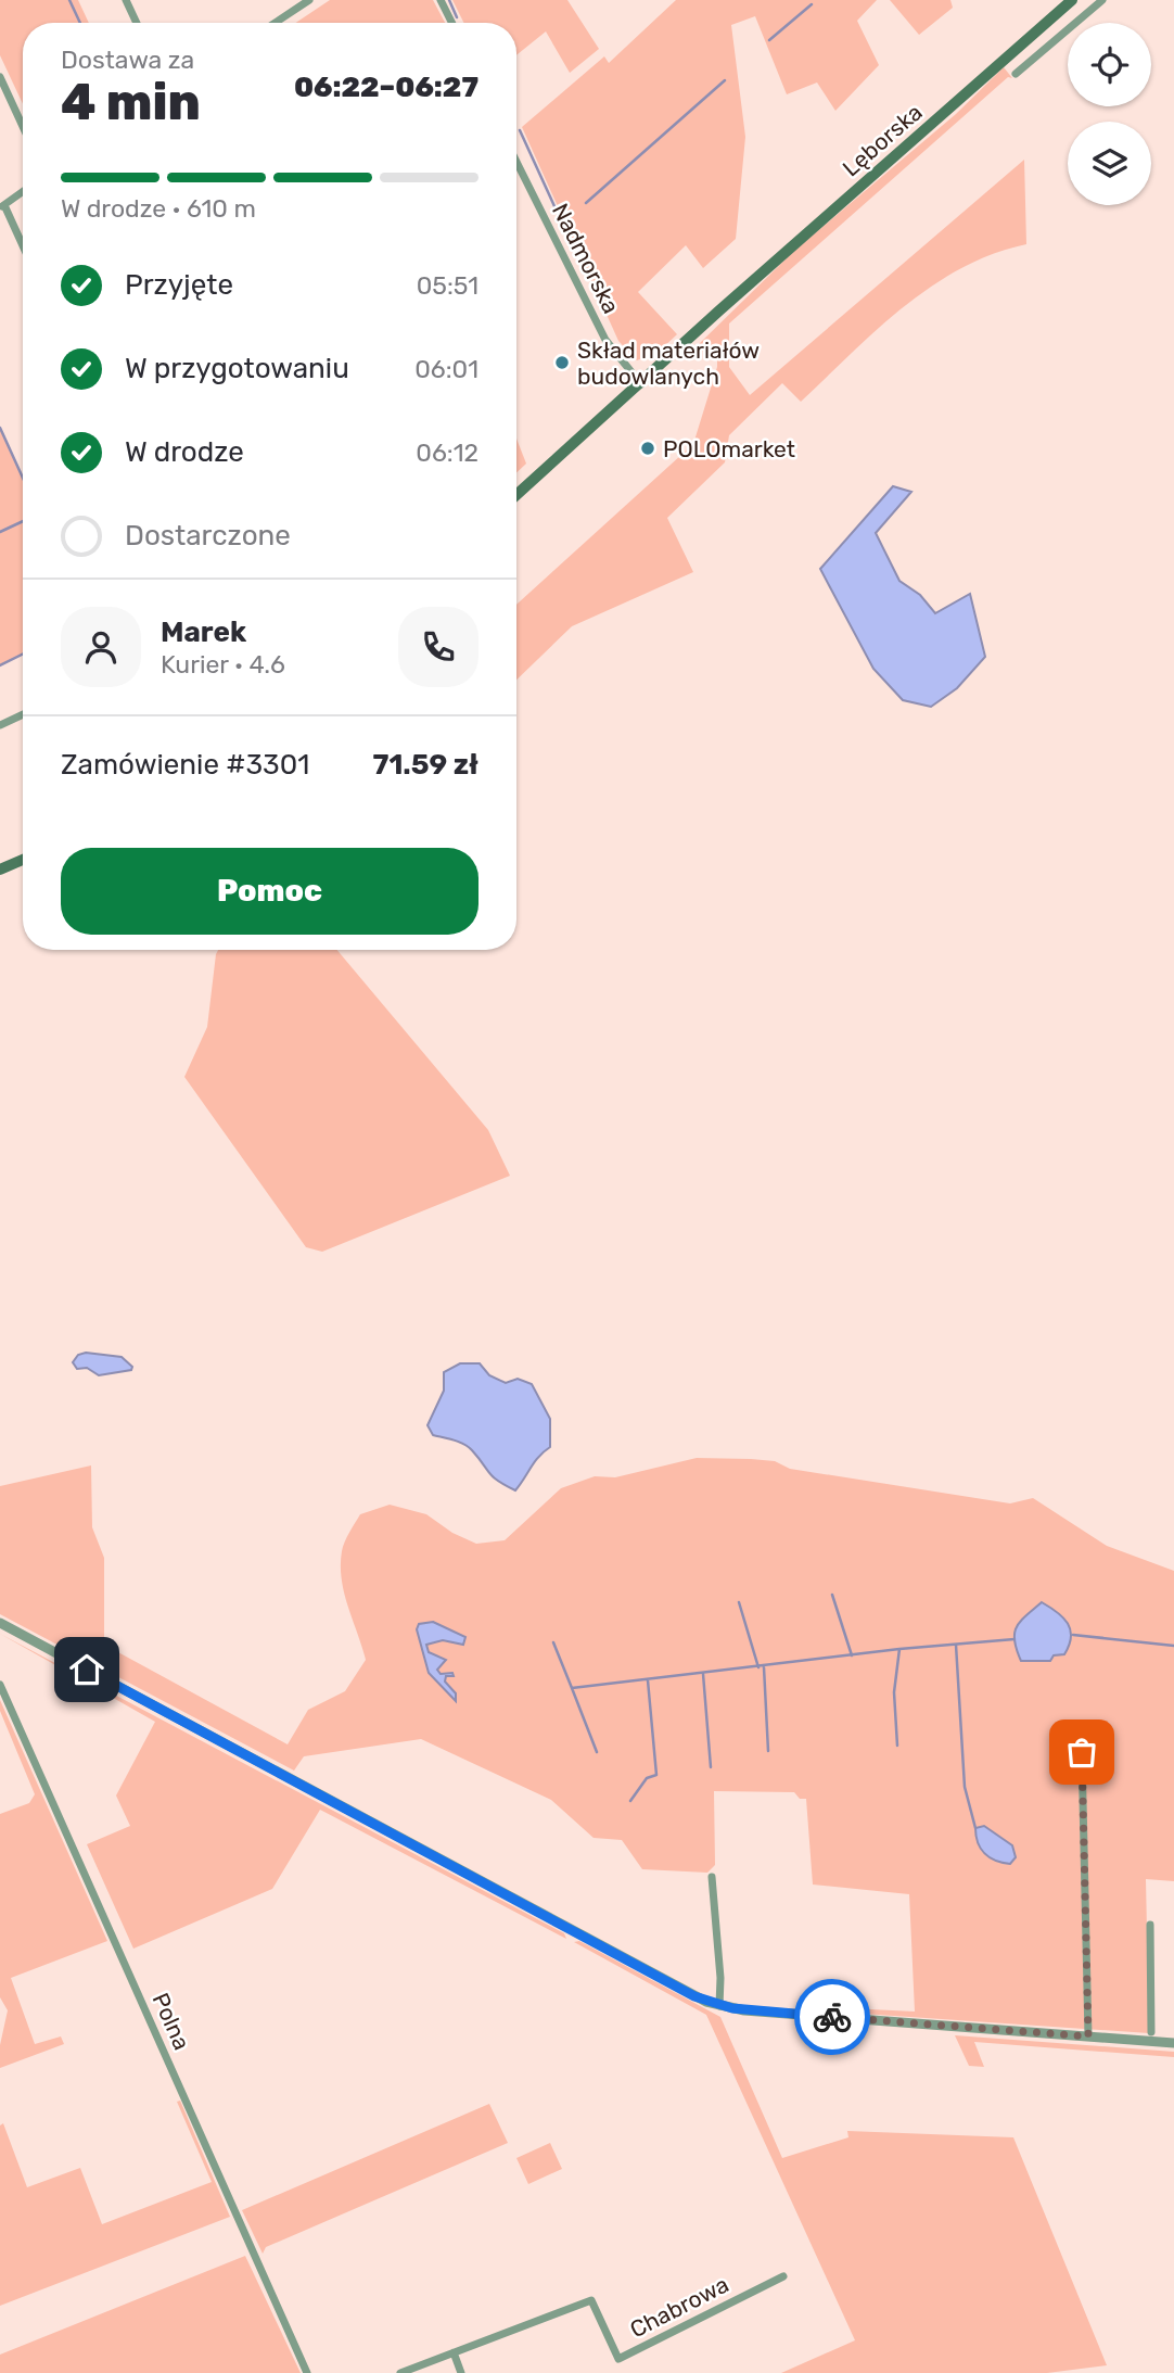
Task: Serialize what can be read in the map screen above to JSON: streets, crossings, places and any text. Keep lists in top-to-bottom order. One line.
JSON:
{"streets":{"main road":["Lęborska"],"street":["Nadmorska","Polna","Chabrowa"]},"crossings":[["Lęborska","Nadmorska"]],"places":["Skład materiałów budowlanych","POLOmarket"],"page":{"heading":["4 min","Dostawa za","06:22–06:27"],"panel":["Marek","Kurier · 4.6","Zamówienie #3301","71.59 zł"],"bar":"W drodze · 610 m","list":[["Przyjęte","05:51"],["W przygotowaniu","06:01"],["W drodze","06:12"],"Dostarczone"],"buttons":"Pomoc"}}
